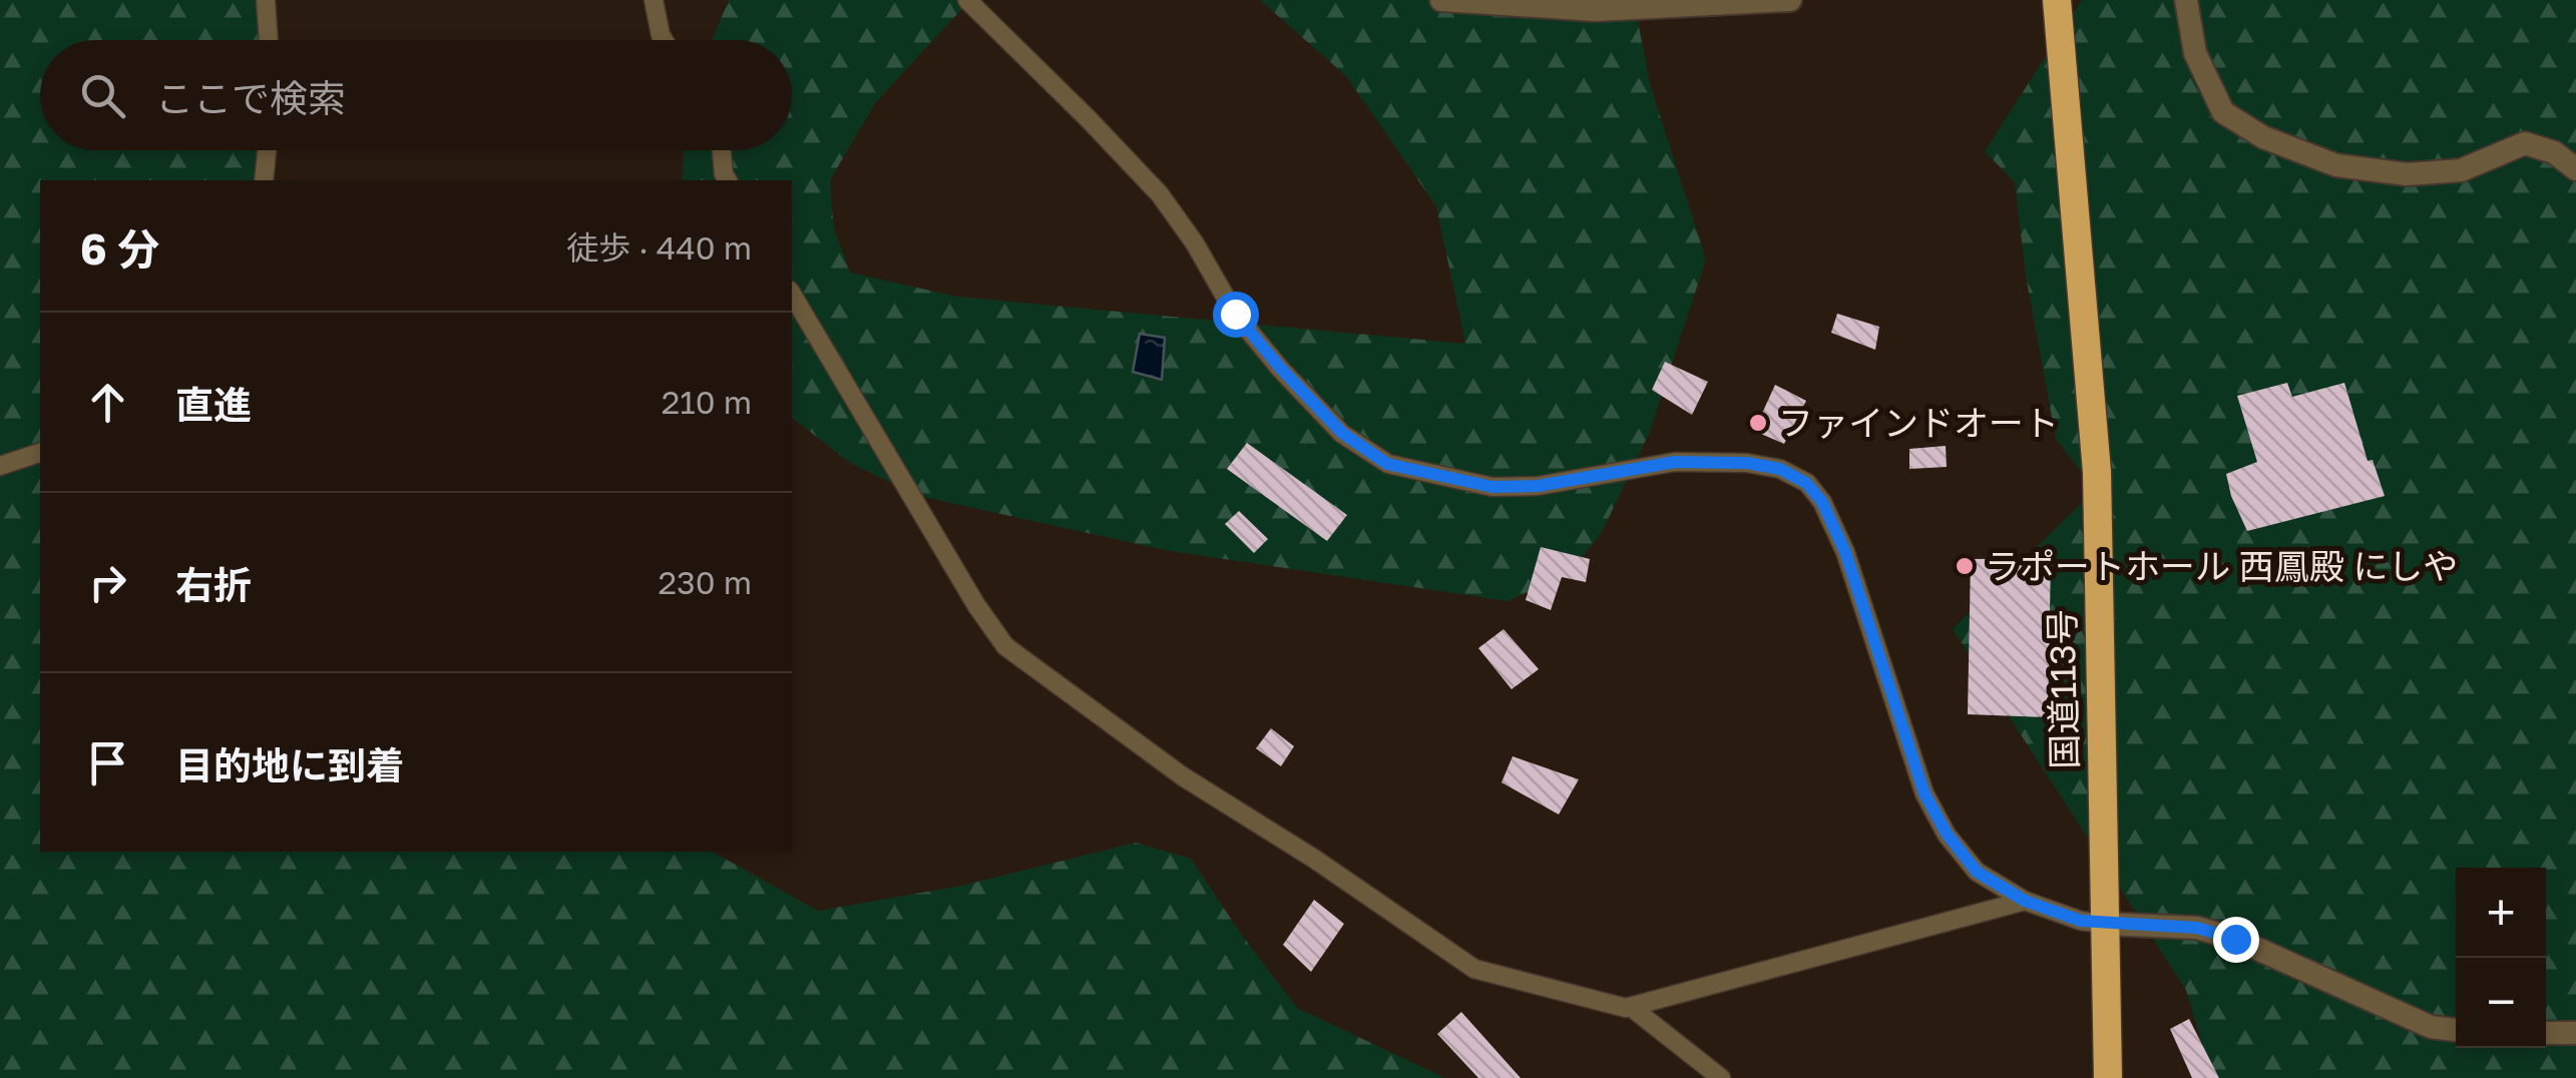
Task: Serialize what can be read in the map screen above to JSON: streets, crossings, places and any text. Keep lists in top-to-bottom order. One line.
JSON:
{"streets":{"highway":["国道113号"]},"places":["ファインドオート","ラポートホール 西鳳殿 にしや"],"page":{"search":"ここで検索","heading":["6 分","徒歩 · 440 m"],"list":[["直進","210 m"],["右折","230 m"],"目的地に到着"],"map_buttons":["+","−"]}}
